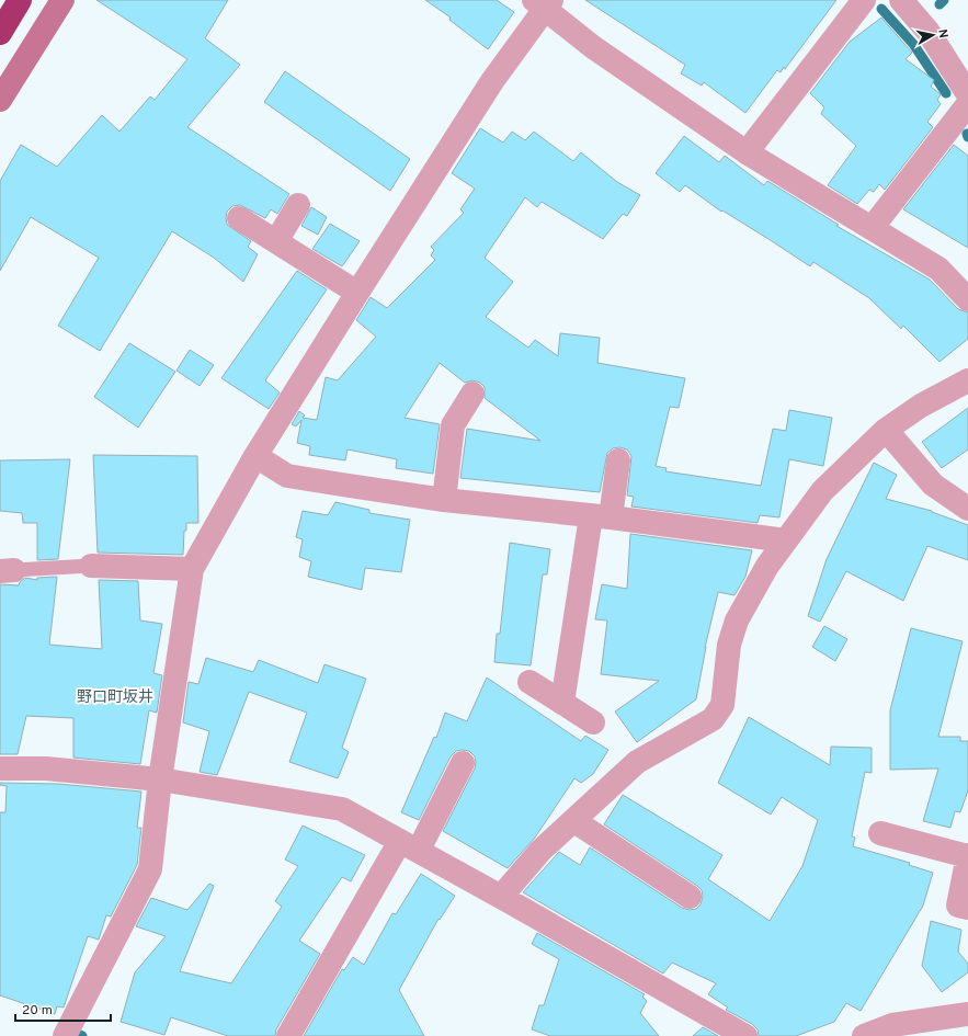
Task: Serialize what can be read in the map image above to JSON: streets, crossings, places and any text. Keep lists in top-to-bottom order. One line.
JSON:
{"districts":["野口町坂井"],"scale_bar":"20 m","north":"right"}
